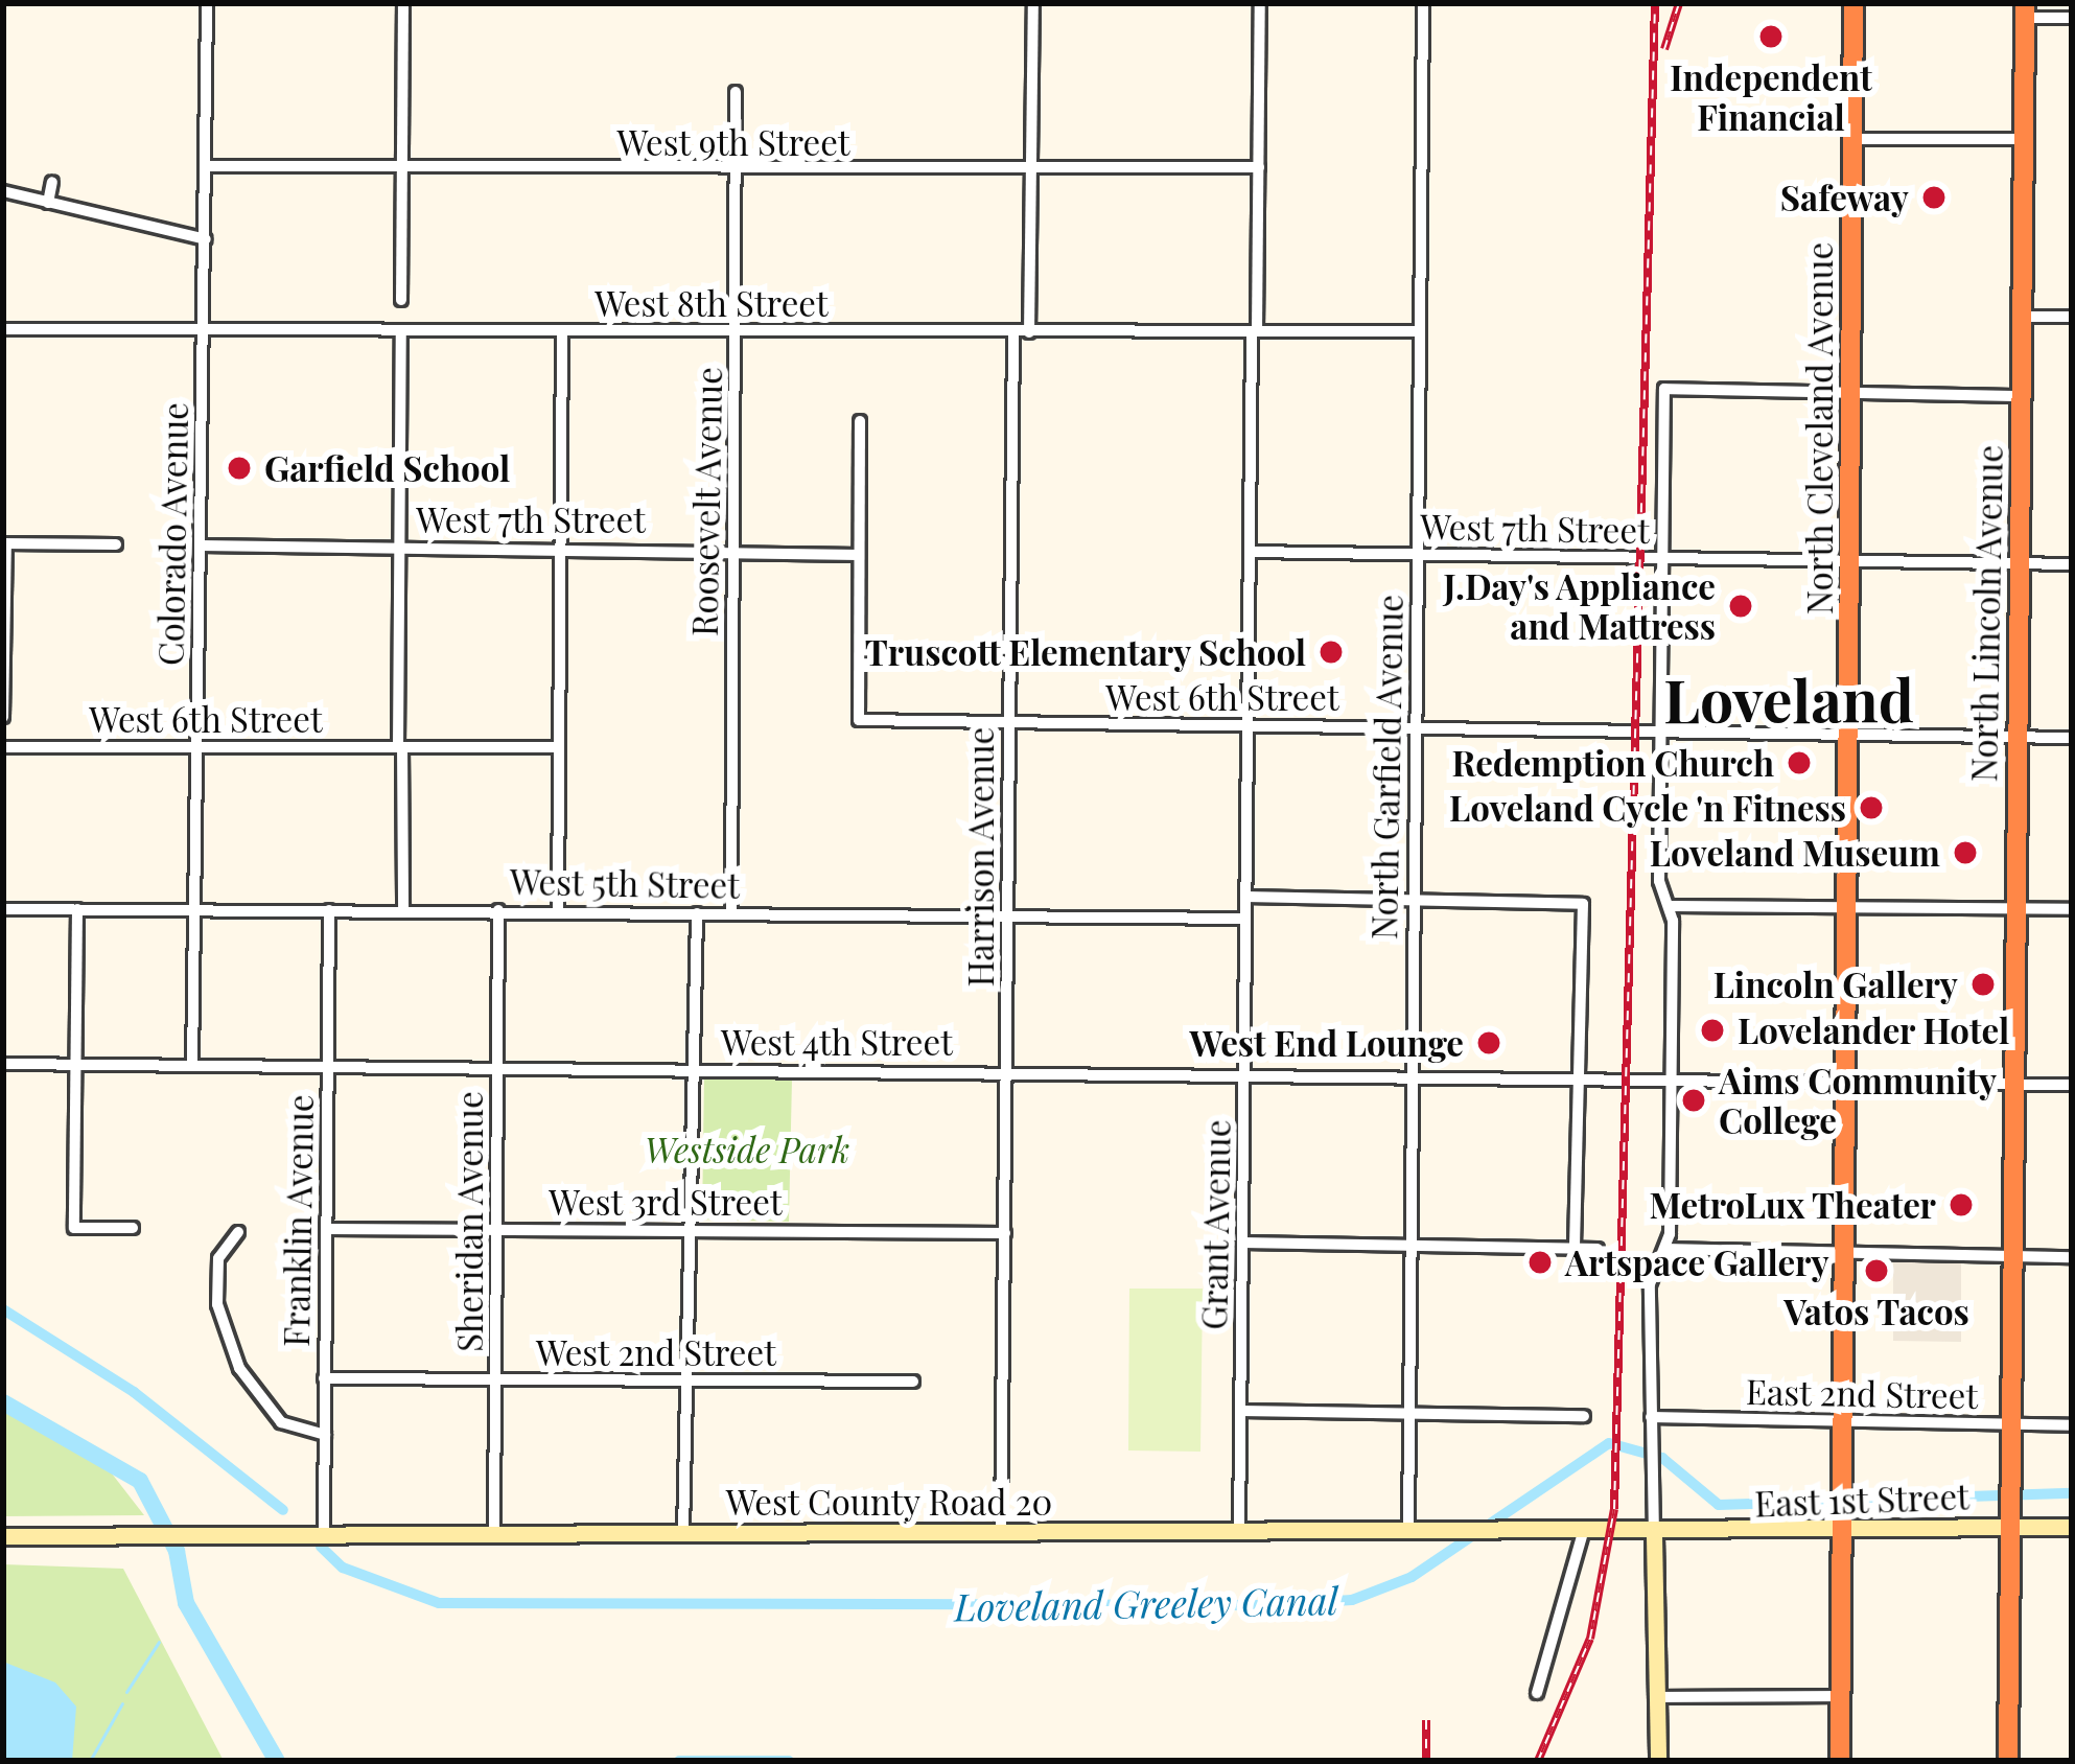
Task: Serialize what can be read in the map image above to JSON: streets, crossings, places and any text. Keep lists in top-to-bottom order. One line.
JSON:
{"streets":{"highway":["North Cleveland Avenue","North Lincoln Avenue"],"main road":["East 1st Street","West County Road 20"],"street":["West 9th Street","West 8th Street","Roosevelt Avenue","West 7th Street","Colorado Avenue","West 6th Street","North Garfield Avenue","Harrison Avenue","West 5th Street","West 4th Street","West 3rd Street","Franklin Avenue","Sheridan Avenue","Grant Avenue","West 2nd Street","East 2nd Street"]},"crossings":[["West 9th Street","Roosevelt Avenue"],["West 9th Street","Colorado Avenue"],["West 8th Street","Roosevelt Avenue"],["West 8th Street","Colorado Avenue"],["West 8th Street","North Garfield Avenue"],["West 8th Street","Harrison Avenue"],["North Cleveland Avenue","West 7th Street"],["North Cleveland Avenue","West 6th Street"],["North Cleveland Avenue","West 4th Street"],["North Cleveland Avenue","East 2nd Street"],["North Cleveland Avenue","East 1st Street"],["Roosevelt Avenue","West 7th Street"],["Roosevelt Avenue","West 5th Street"],["West 7th Street","Colorado Avenue"],["West 7th Street","North Lincoln Avenue"],["West 7th Street","West 6th Street"],["West 7th Street","North Garfield Avenue"],["Colorado Avenue","West 6th Street"],["Colorado Avenue","West 5th Street"],["Colorado Avenue","West 4th Street"],["North Lincoln Avenue","West 6th Street"],["North Lincoln Avenue","West 4th Street"],["North Lincoln Avenue","East 2nd Street"],["North Lincoln Avenue","East 1st Street"],["West 6th Street","North Garfield Avenue"],["West 6th Street","Harrison Avenue"],["North Garfield Avenue","West 4th Street"],["North Garfield Avenue","West County Road 20"],["Harrison Avenue","West 5th Street"],["Harrison Avenue","West 4th Street"],["Harrison Avenue","West 3rd Street"],["Harrison Avenue","West County Road 20"],["West 5th Street","Franklin Avenue"],["West 5th Street","Sheridan Avenue"],["West 5th Street","Grant Avenue"],["West 4th Street","Franklin Avenue"],["West 4th Street","Sheridan Avenue"],["West 4th Street","Grant Avenue"],["West 3rd Street","Franklin Avenue"],["West 3rd Street","Sheridan Avenue"],["Franklin Avenue","West 2nd Street"],["Franklin Avenue","West County Road 20"],["Sheridan Avenue","West 2nd Street"],["Sheridan Avenue","West County Road 20"],["Grant Avenue","West County Road 20"],["East 1st Street","West County Road 20"]],"districts":["Loveland"],"water":["Loveland Greeley Canal"],"parks":["Westside Park"],"places":["Independent Financial","Safeway","Garfield School","J.Day's Appliance and Mattress","Truscott Elementary School","Redemption Church","Loveland Cycle 'n Fitness","Loveland Museum","Lincoln Gallery","Lovelander Hotel","West End Lounge","Aims Community College","MetroLux Theater","Artspace Gallery","Vatos Tacos"]}
